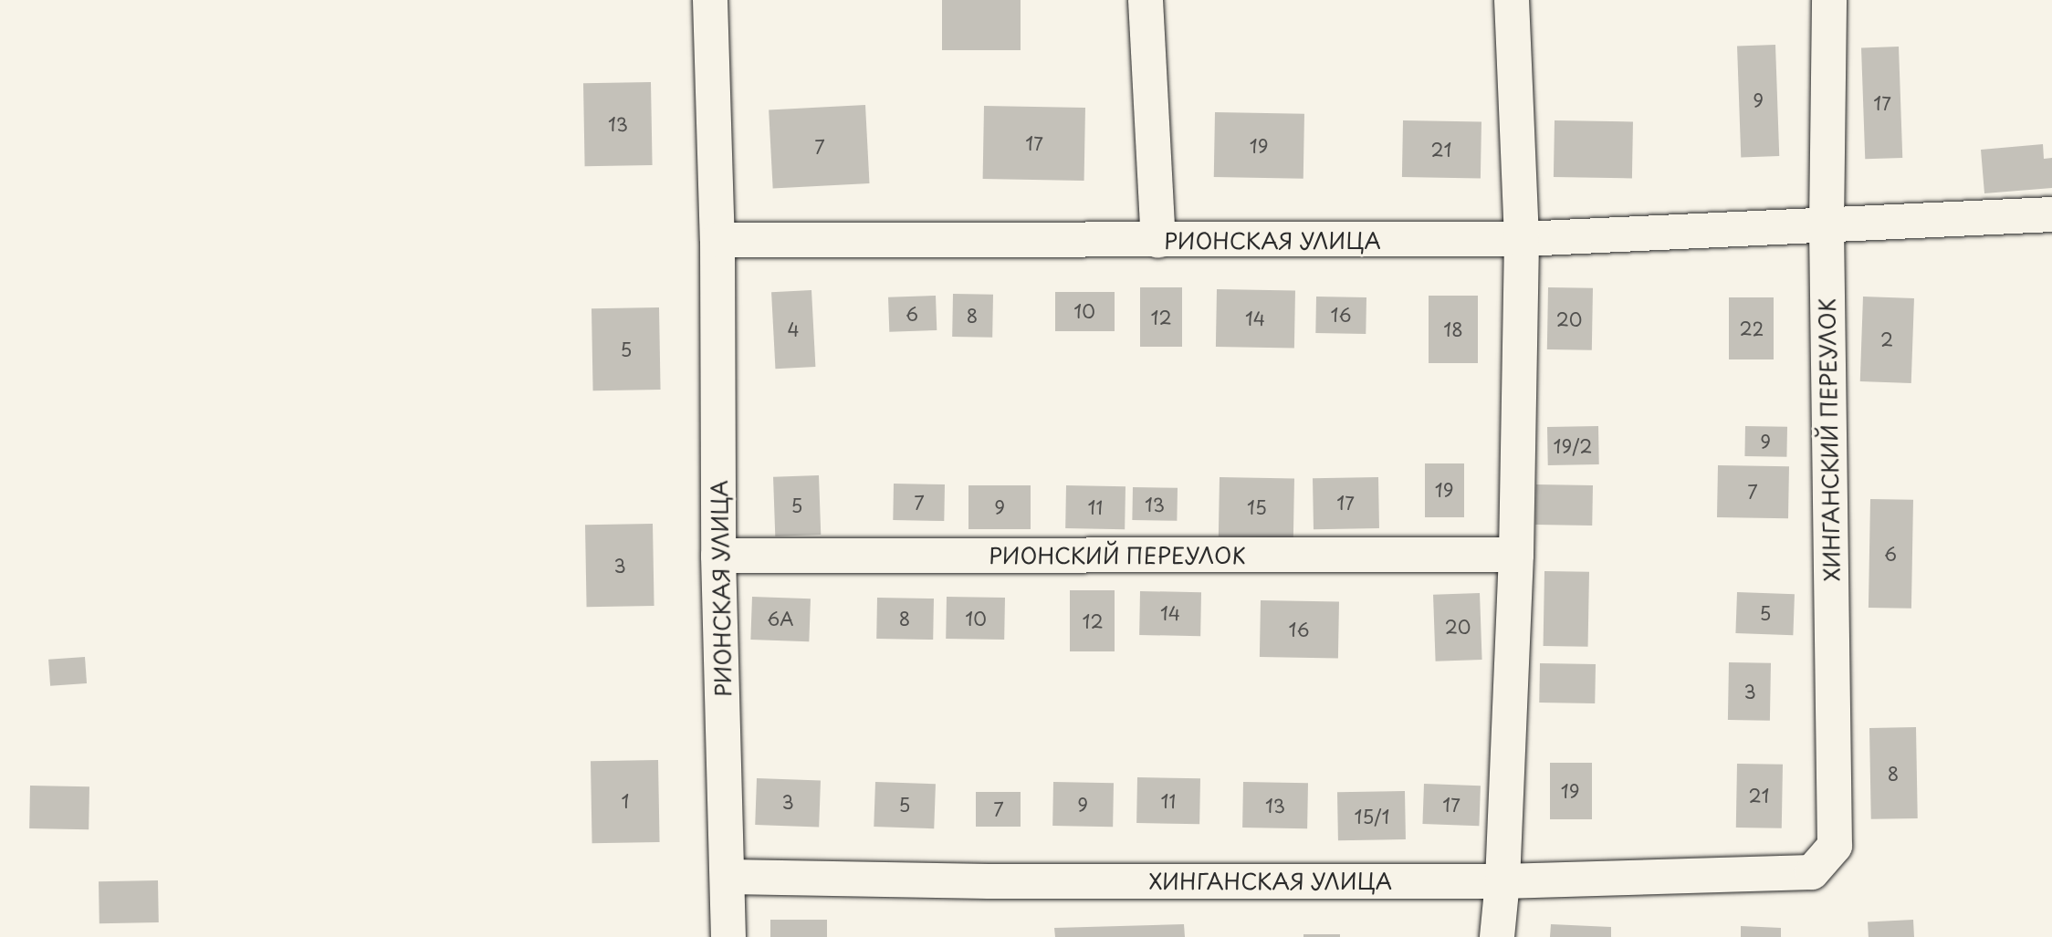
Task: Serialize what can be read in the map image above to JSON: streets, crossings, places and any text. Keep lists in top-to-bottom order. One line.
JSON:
{"streets":{"street":["РИОНСКАЯ УЛИЦА","ХИНГАНСКИЙ ПЕРЕУЛОК","РИОНСКИЙ ПЕРЕУЛОК","ХИНГАНСКАЯ УЛИЦА"]},"crossings":[["РИОНСКАЯ УЛИЦА","ХИНГАНСКИЙ ПЕРЕУЛОК"],["РИОНСКАЯ УЛИЦА","РИОНСКИЙ ПЕРЕУЛОК"],["РИОНСКАЯ УЛИЦА","ХИНГАНСКАЯ УЛИЦА"],["ХИНГАНСКИЙ ПЕРЕУЛОК","ХИНГАНСКАЯ УЛИЦА"]],"house_numbers":["9","17","13","17","19","7","21","10","6","16","8","12","14","20","22","4","18","2","5","9","19/2","19","7","7","17","13","5","9","11","15","6","3","14","5","6А","8","10","12","20","16","3","8","19","21","1","11","3","5","9","17","13","7","15/1"]}
